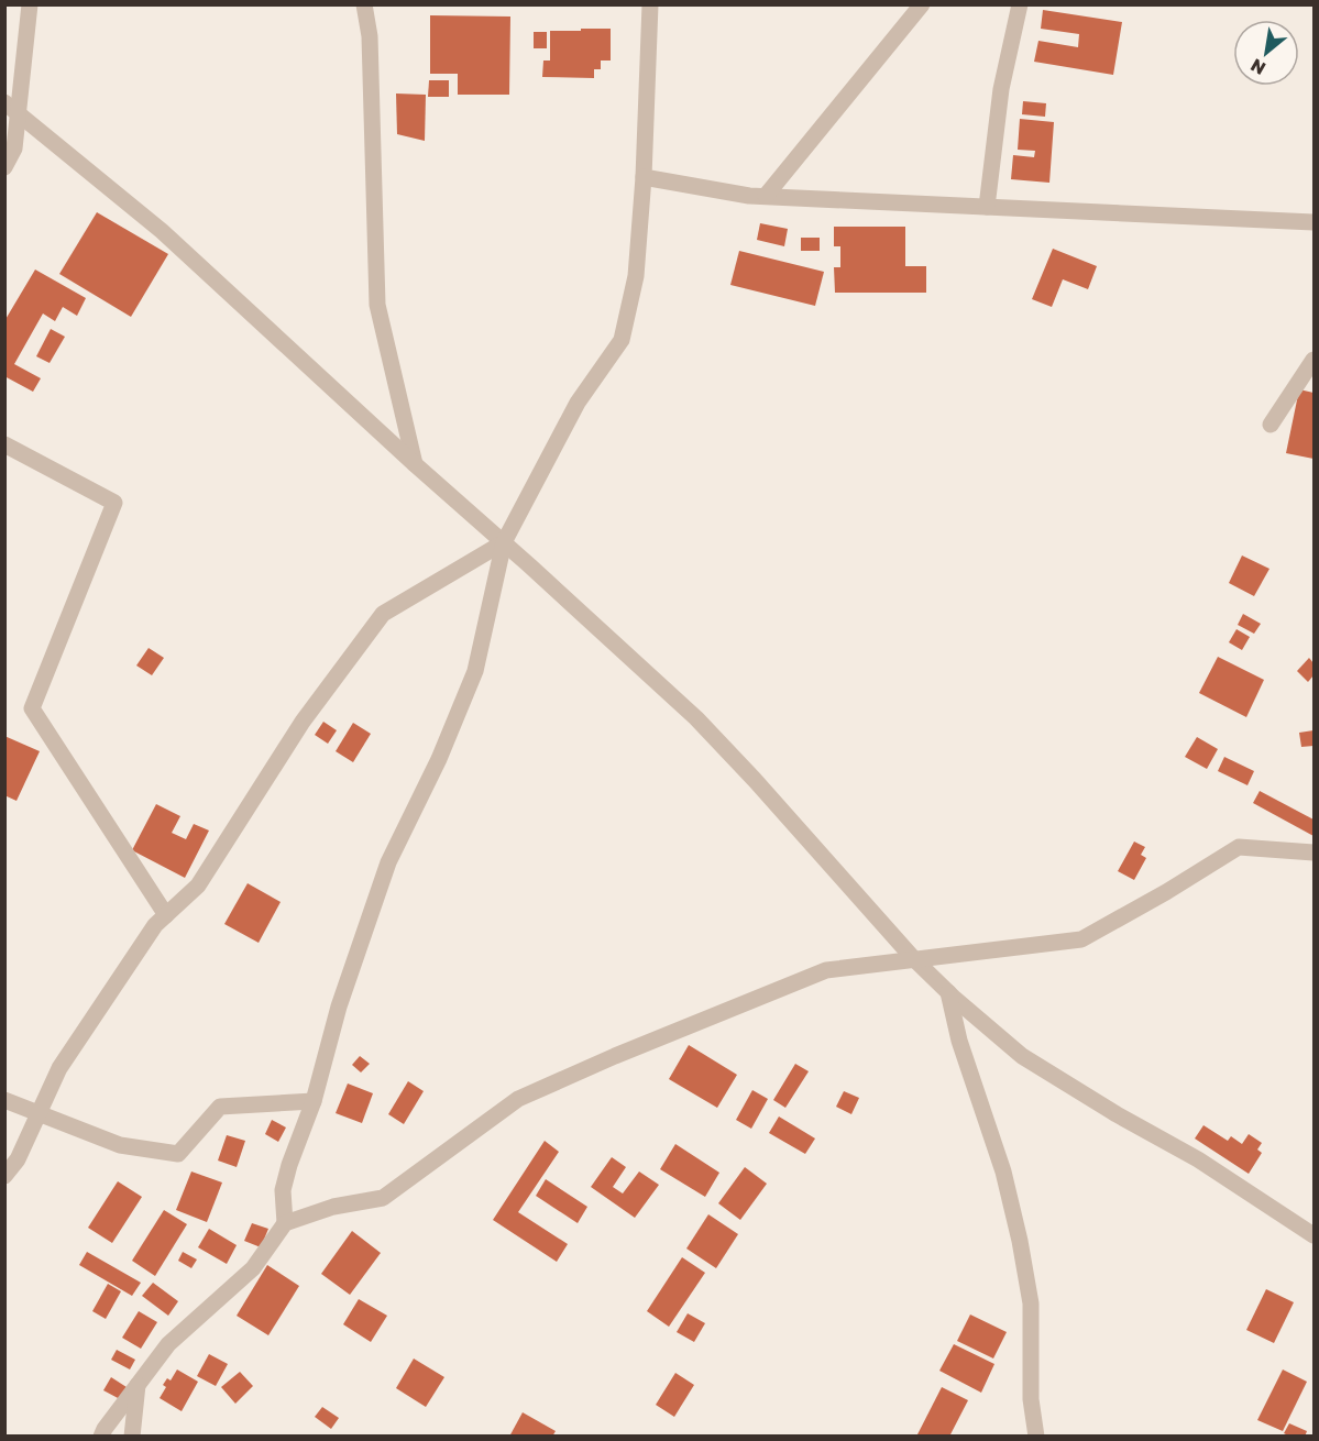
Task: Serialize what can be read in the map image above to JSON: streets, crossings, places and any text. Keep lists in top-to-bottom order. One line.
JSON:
{"north":"bottom left"}
